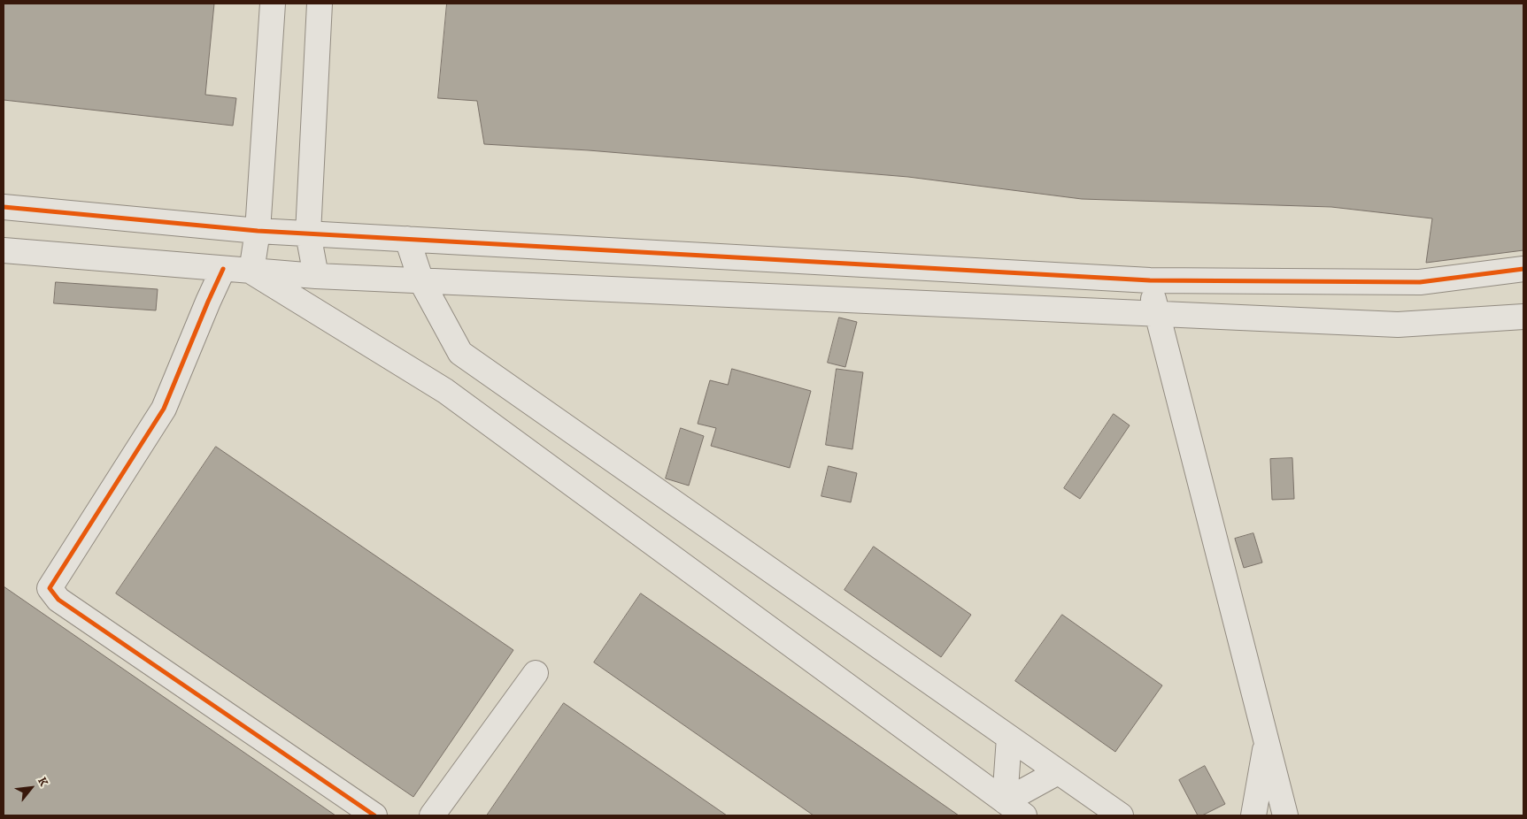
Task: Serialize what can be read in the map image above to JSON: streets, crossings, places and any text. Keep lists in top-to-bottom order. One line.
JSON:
{"north":"top right"}
